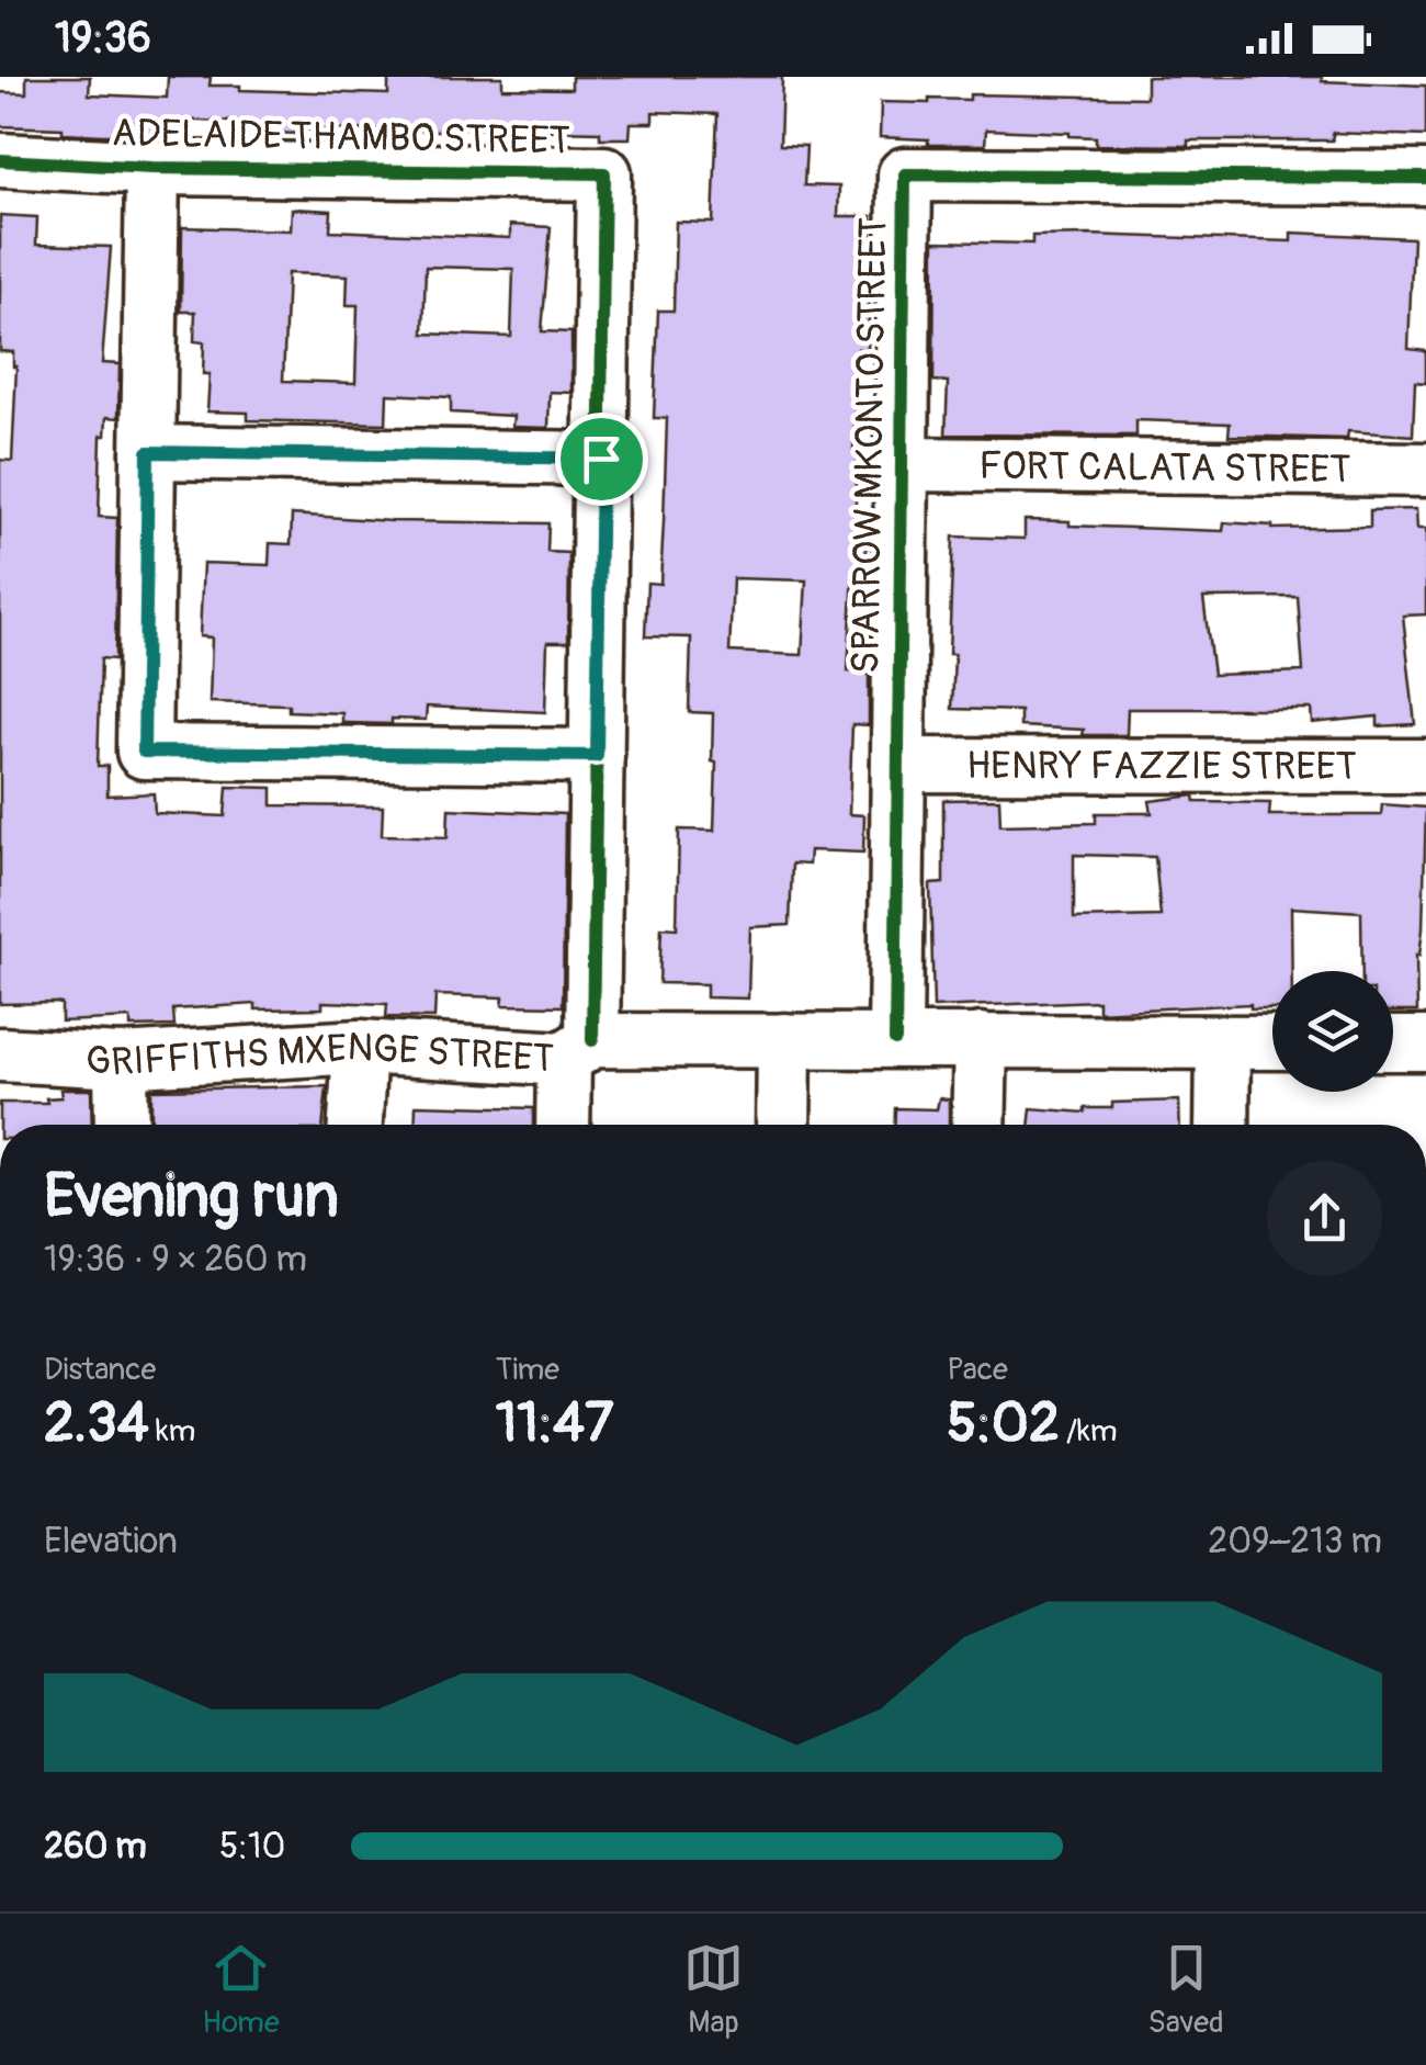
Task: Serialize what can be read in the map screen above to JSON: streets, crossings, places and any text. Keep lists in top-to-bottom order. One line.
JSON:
{"streets":{"street":["ADELAIDE THAMBO STREET","SPARROW MKONTO STREET","FORT CALATA STREET","HENRY FAZZIE STREET","GRIFFITHS MXENGE STREET"]},"crossings":[["ADELAIDE THAMBO STREET","GRIFFITHS MXENGE STREET"],["SPARROW MKONTO STREET","FORT CALATA STREET"],["SPARROW MKONTO STREET","HENRY FAZZIE STREET"],["SPARROW MKONTO STREET","GRIFFITHS MXENGE STREET"]],"page":{"status":"19:36","heading":["Evening run","19:36 · 9 × 260 m"],"stats":[["Distance","2.34 km"],["Time","11:47"],["Pace","5:02 /km"]],"chart":["Elevation","209–213 m"],"list":[{"name":"260 m","note":"5:10"}],"tabs":["Home","Map","Saved"]}}
